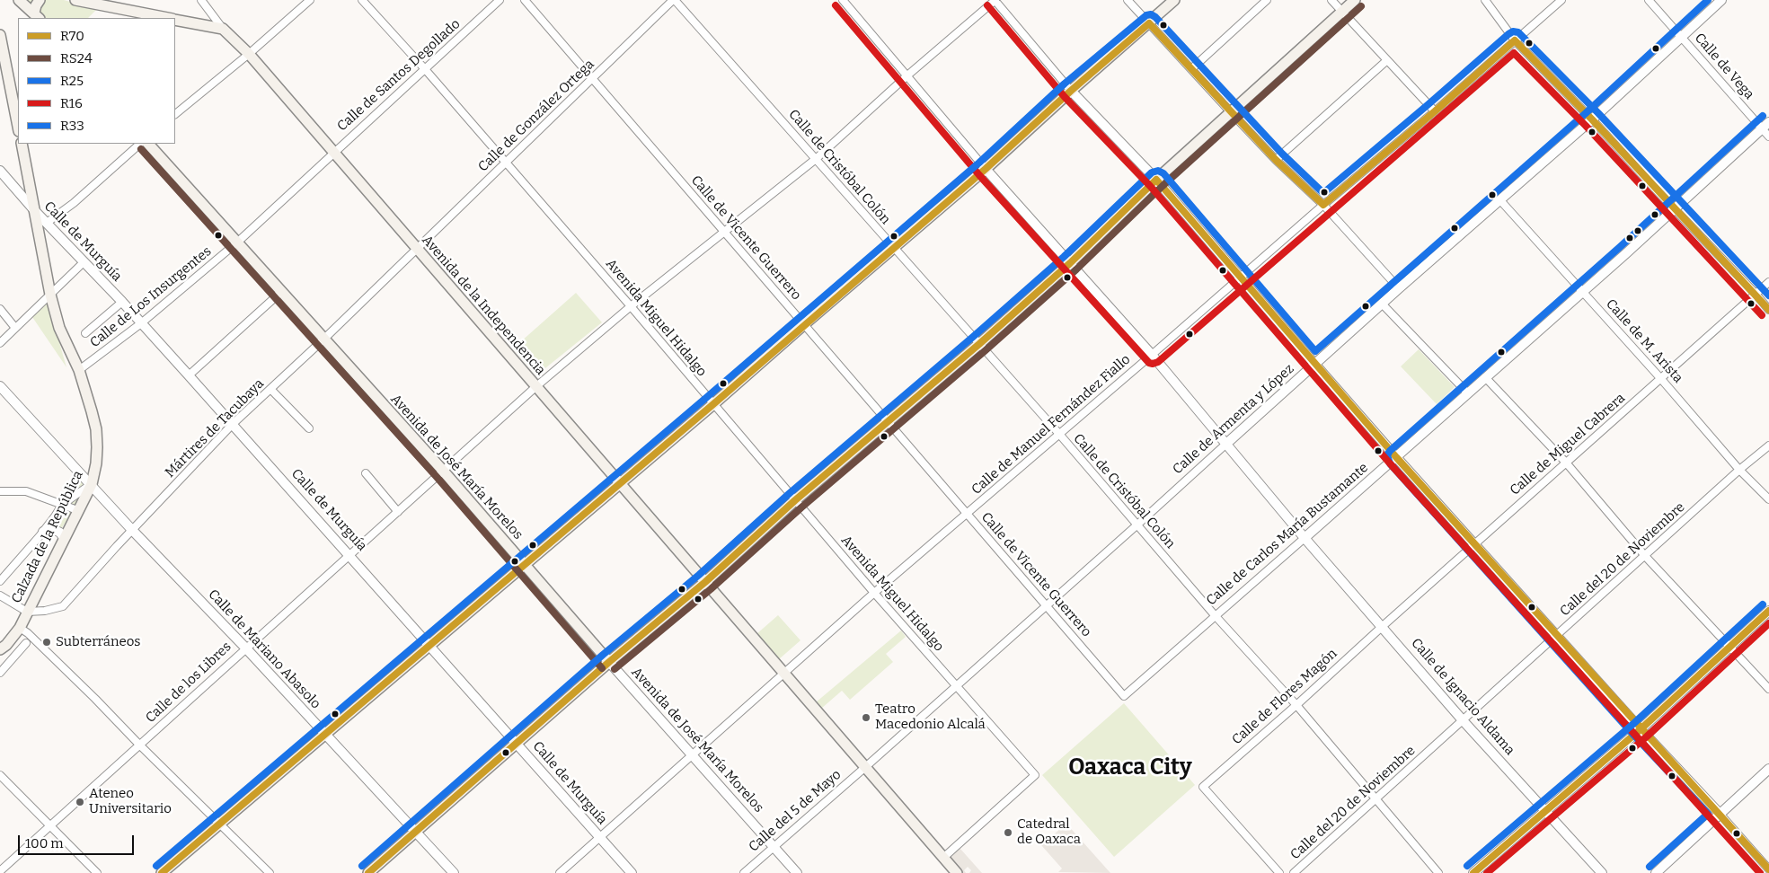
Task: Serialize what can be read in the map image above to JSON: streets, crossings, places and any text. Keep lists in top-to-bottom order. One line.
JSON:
{"streets":{"main road":["Avenida de la Independencia","Avenida de José María Morelos","Calzada de la República"],"street":["Calle de Vega","Calle de Santos Degollado","Calle de González Ortega","Calle de Cristóbal Colón","Calle de Vicente Guerrero","Calle de Murguía","Calle de Los Insurgentes","Avenida Miguel Hidalgo","Calle de M. Arista","Calle de Armenta y López","Calle de Manuel Fernández Fiallo","Mártires de Tacubaya","Calle de Miguel Cabrera","Calle de Carlos María Bustamante","Calle del 20 de Noviembre","Calle de Mariano Abasolo","Calle de los Libres","Calle de Flores Magón","Calle de Ignacio Aldama","Calle del 5 de Mayo"]},"crossings":[["Calle de Vega","Calle de Armenta y López"],["Calle de Vega","Calle de Carlos María Bustamante"],["Calle de Santos Degollado","Calle de Los Insurgentes"],["Calle de Santos Degollado","Avenida de la Independencia"],["Calle de Santos Degollado","Avenida Miguel Hidalgo"],["Calle de Santos Degollado","Avenida de José María Morelos"],["Calle de González Ortega","Calle de Cristóbal Colón"],["Calle de González Ortega","Calle de Vicente Guerrero"],["Calle de González Ortega","Avenida de la Independencia"],["Calle de González Ortega","Avenida Miguel Hidalgo"],["Calle de González Ortega","Mártires de Tacubaya"],["Calle de Cristóbal Colón","Calle de Armenta y López"],["Calle de Cristóbal Colón","Calle de Manuel Fernández Fiallo"],["Calle de Cristóbal Colón","Calle de Carlos María Bustamante"],["Calle de Cristóbal Colón","Calle del 20 de Noviembre"],["Calle de Cristóbal Colón","Calle de los Libres"],["Calle de Cristóbal Colón","Calle de Flores Magón"],["Calle de Vicente Guerrero","Calle de Armenta y López"],["Calle de Vicente Guerrero","Calle de Manuel Fernández Fiallo"],["Calle de Vicente Guerrero","Calle de Carlos María Bustamante"],["Calle de Vicente Guerrero","Calle de los Libres"],["Calle de Murguía","Calle de Los Insurgentes"],["Calle de Murguía","Calle de Manuel Fernández Fiallo"],["Calle de Murguía","Mártires de Tacubaya"],["Calle de Murguía","Calzada de la República"],["Calle de Murguía","Calle de los Libres"],["Calle de Los Insurgentes","Avenida de José María Morelos"],["Calle de Los Insurgentes","Calzada de la República"],["Avenida de la Independencia","Avenida Miguel Hidalgo"],["Avenida de la Independencia","Calle de Armenta y López"],["Avenida de la Independencia","Calle de Manuel Fernández Fiallo"],["Avenida de la Independencia","Mártires de Tacubaya"],["Avenida de la Independencia","Calle de los Libres"],["Avenida de la Independencia","Calle del 5 de Mayo"],["Avenida Miguel Hidalgo","Calle de Armenta y López"],["Avenida Miguel Hidalgo","Calle de Manuel Fernández Fiallo"],["Avenida Miguel Hidalgo","Calle de los Libres"],["Calle de M. Arista","Calle de Armenta y López"],["Calle de M. Arista","Calle de Miguel Cabrera"],["Calle de M. Arista","Calle de Carlos María Bustamante"],["Calle de M. Arista","Calle del 20 de Noviembre"],["Calle de Armenta y López","Calle de Ignacio Aldama"],["Calle de Armenta y López","Calle del 5 de Mayo"],["Calle de Manuel Fernández Fiallo","Avenida de José María Morelos"],["Calle de Manuel Fernández Fiallo","Calle de Ignacio Aldama"],["Mártires de Tacubaya","Avenida de José María Morelos"],["Mártires de Tacubaya","Calzada de la República"],["Mártires de Tacubaya","Calle de Mariano Abasolo"],["Calle de Miguel Cabrera","Calle de Flores Magón"],["Calle de Miguel Cabrera","Calle de Ignacio Aldama"],["Avenida de José María Morelos","Calle de los Libres"],["Avenida de José María Morelos","Calle del 5 de Mayo"],["Calle de Carlos María Bustamante","Calle de Ignacio Aldama"],["Calzada de la República","Calle de Mariano Abasolo"],["Calle del 20 de Noviembre","Calle de Ignacio Aldama"],["Calle de Mariano Abasolo","Calle de los Libres"],["Calle de Flores Magón","Calle de Ignacio Aldama"]],"districts":["Oaxaca City"],"places":["Subterráneos","Teatro Macedonio Alcalá","Ateneo Universitario","Catedral de Oaxaca"],"lines":["transit line R25","transit line R16","transit line RS24","transit line R33","transit line R70"],"legend":["R70","RS24","R25","R16","R33"],"scale_bar":"100 m"}
